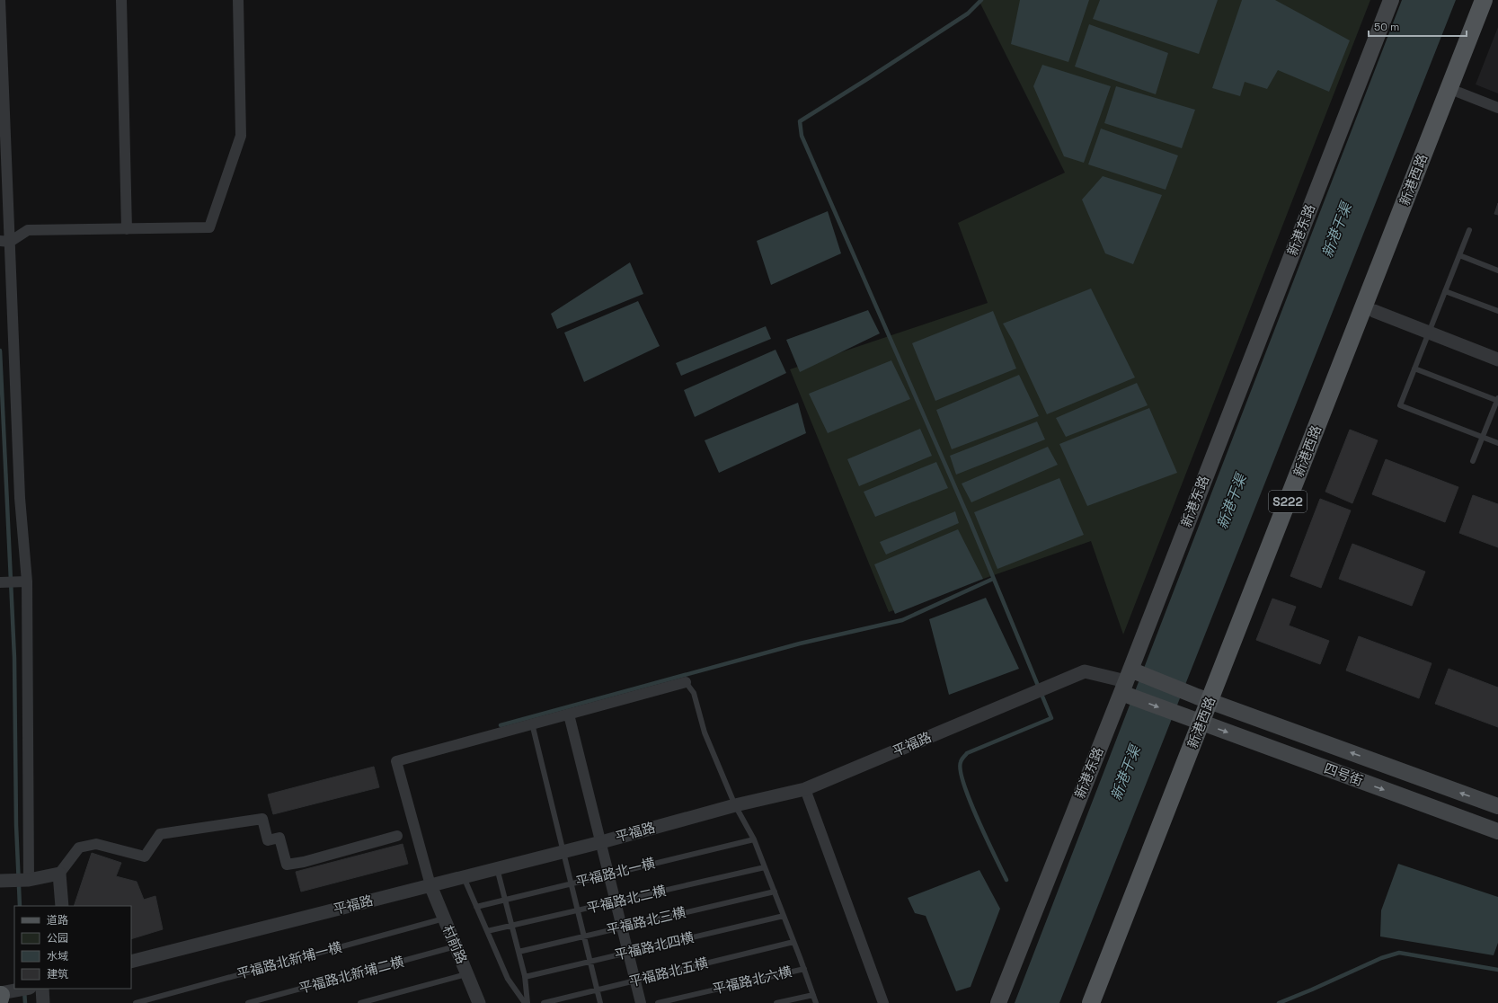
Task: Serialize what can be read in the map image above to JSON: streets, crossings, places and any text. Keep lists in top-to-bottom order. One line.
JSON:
{"streets":{"main road":["新港西路","新港东路","S222","四号街"],"street":["平福路","村前路"],"lane":["平福路北一横","平福路北二横","平福路北三横","平福路北四横","平福路北新埔一横","平福路北五横","平福路北新埔二横","平福路北六横"]},"crossings":[["新港东路","平福路"],["新港东路","四号街"],["平福路","四号街"],["平福路","村前路"],["村前路","平福路北新埔一横"],["村前路","平福路北新埔二横"]],"water":["新港干渠"],"legend":["道路","公园","水域","建筑"],"scale_bar":"50 m"}
